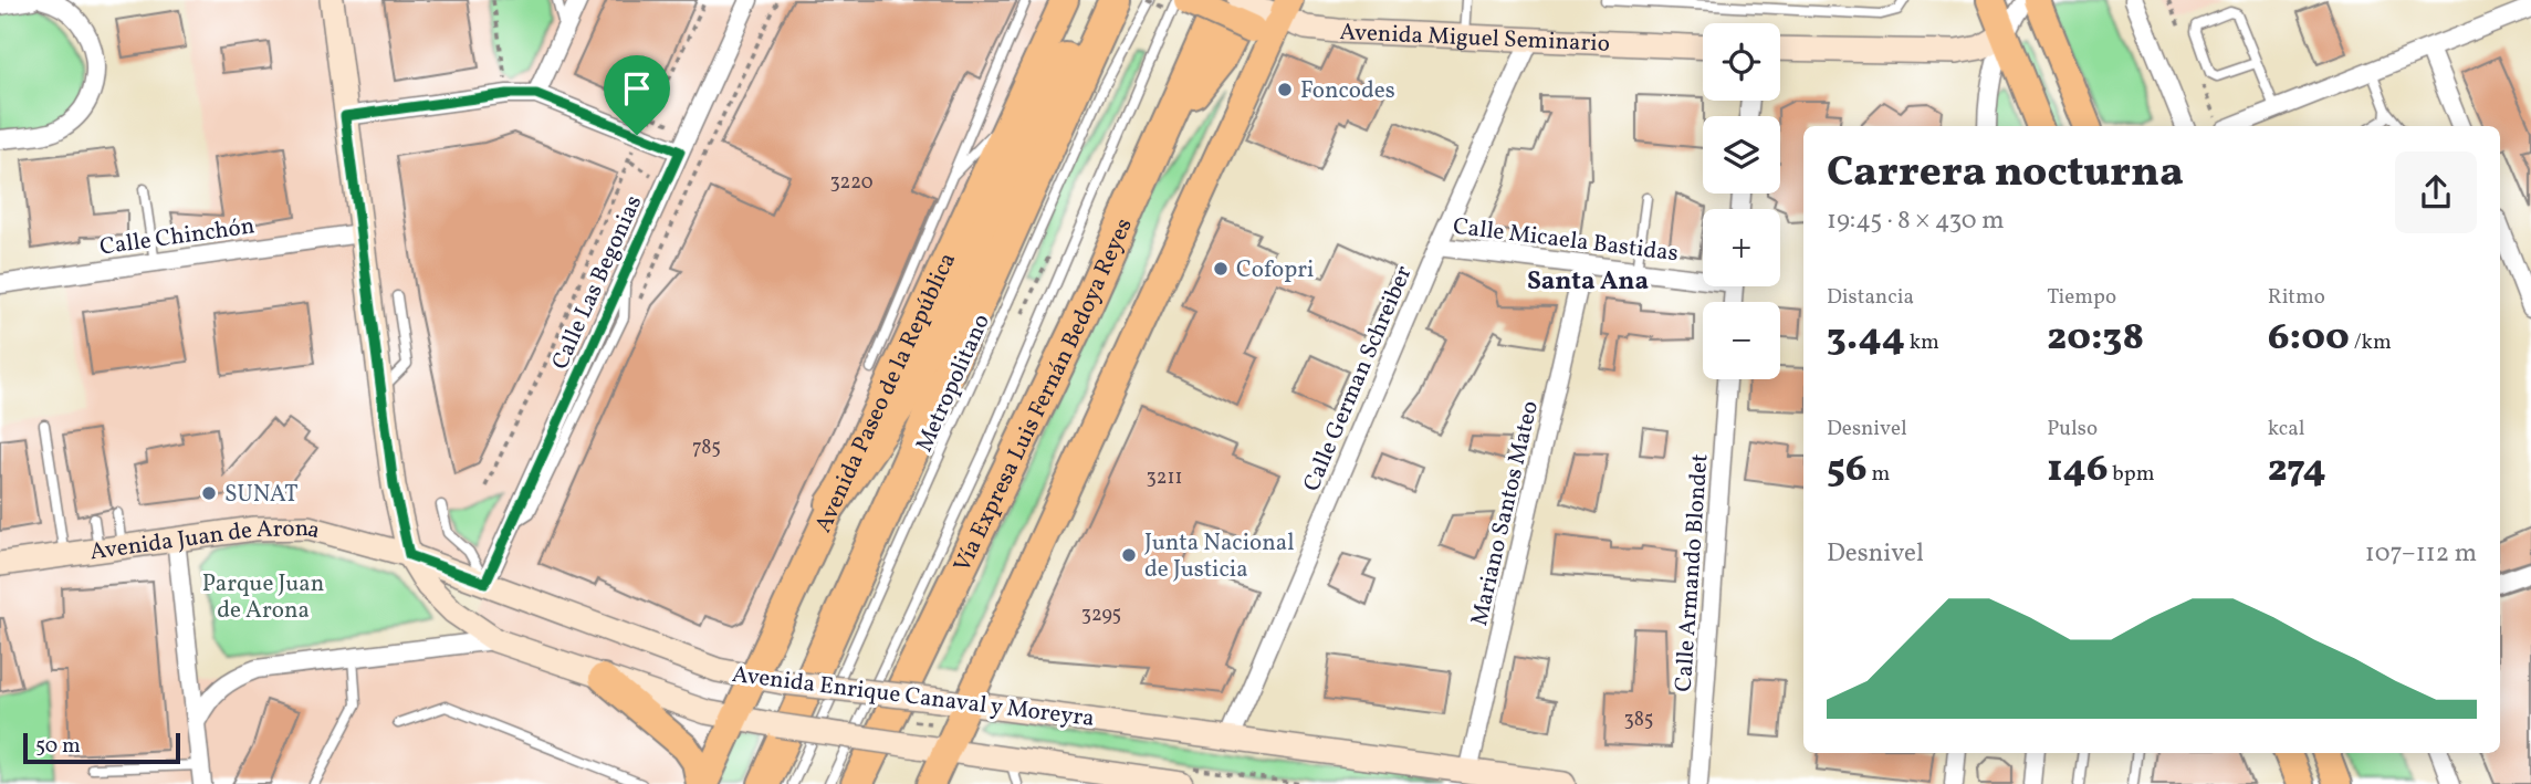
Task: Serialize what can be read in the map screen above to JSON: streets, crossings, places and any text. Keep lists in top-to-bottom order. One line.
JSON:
{"streets":{"highway":["Vía Expresa Luis Fernán Bedoya Reyes"],"main road":["Avenida Paseo de la República"],"street":["Avenida Miguel Seminario","Calle Chinchón","Calle Micaela Bastidas","Calle Las Begonias","Calle German Schreiber","Mariano Santos Mateo","Avenida Juan de Arona","Calle Armando Blondet","Avenida Enrique Canaval y Moreyra"],"lane":["Metropolitano"]},"crossings":[["Avenida Miguel Seminario","Calle German Schreiber"],["Calle Micaela Bastidas","Calle German Schreiber"],["Calle Micaela Bastidas","Mariano Santos Mateo"],["Calle Las Begonias","Avenida Enrique Canaval y Moreyra"],["Calle German Schreiber","Avenida Enrique Canaval y Moreyra"],["Avenida Paseo de la República","Avenida Enrique Canaval y Moreyra"],["Mariano Santos Mateo","Avenida Enrique Canaval y Moreyra"],["Avenida Juan de Arona","Avenida Enrique Canaval y Moreyra"]],"districts":["Santa Ana"],"parks":["Parque Juan de Arona"],"places":["Foncodes","Cofopri","SUNAT","Junta Nacional de Justicia"],"house_numbers":["3220","785","3211","3295","385"],"scale_bar":"50 m","page":{"map_buttons":["+","−"],"heading":["Carrera nocturna","19:45 · 8 × 430 m"],"stats":[["Distancia","3.44 km"],["Tiempo","20:38"],["Ritmo","6:00 /km"],["Desnivel","56 m"],["Pulso","146 bpm"],["kcal","274"]],"chart":["Desnivel","107–112 m"],"scale":"50 m"}}
